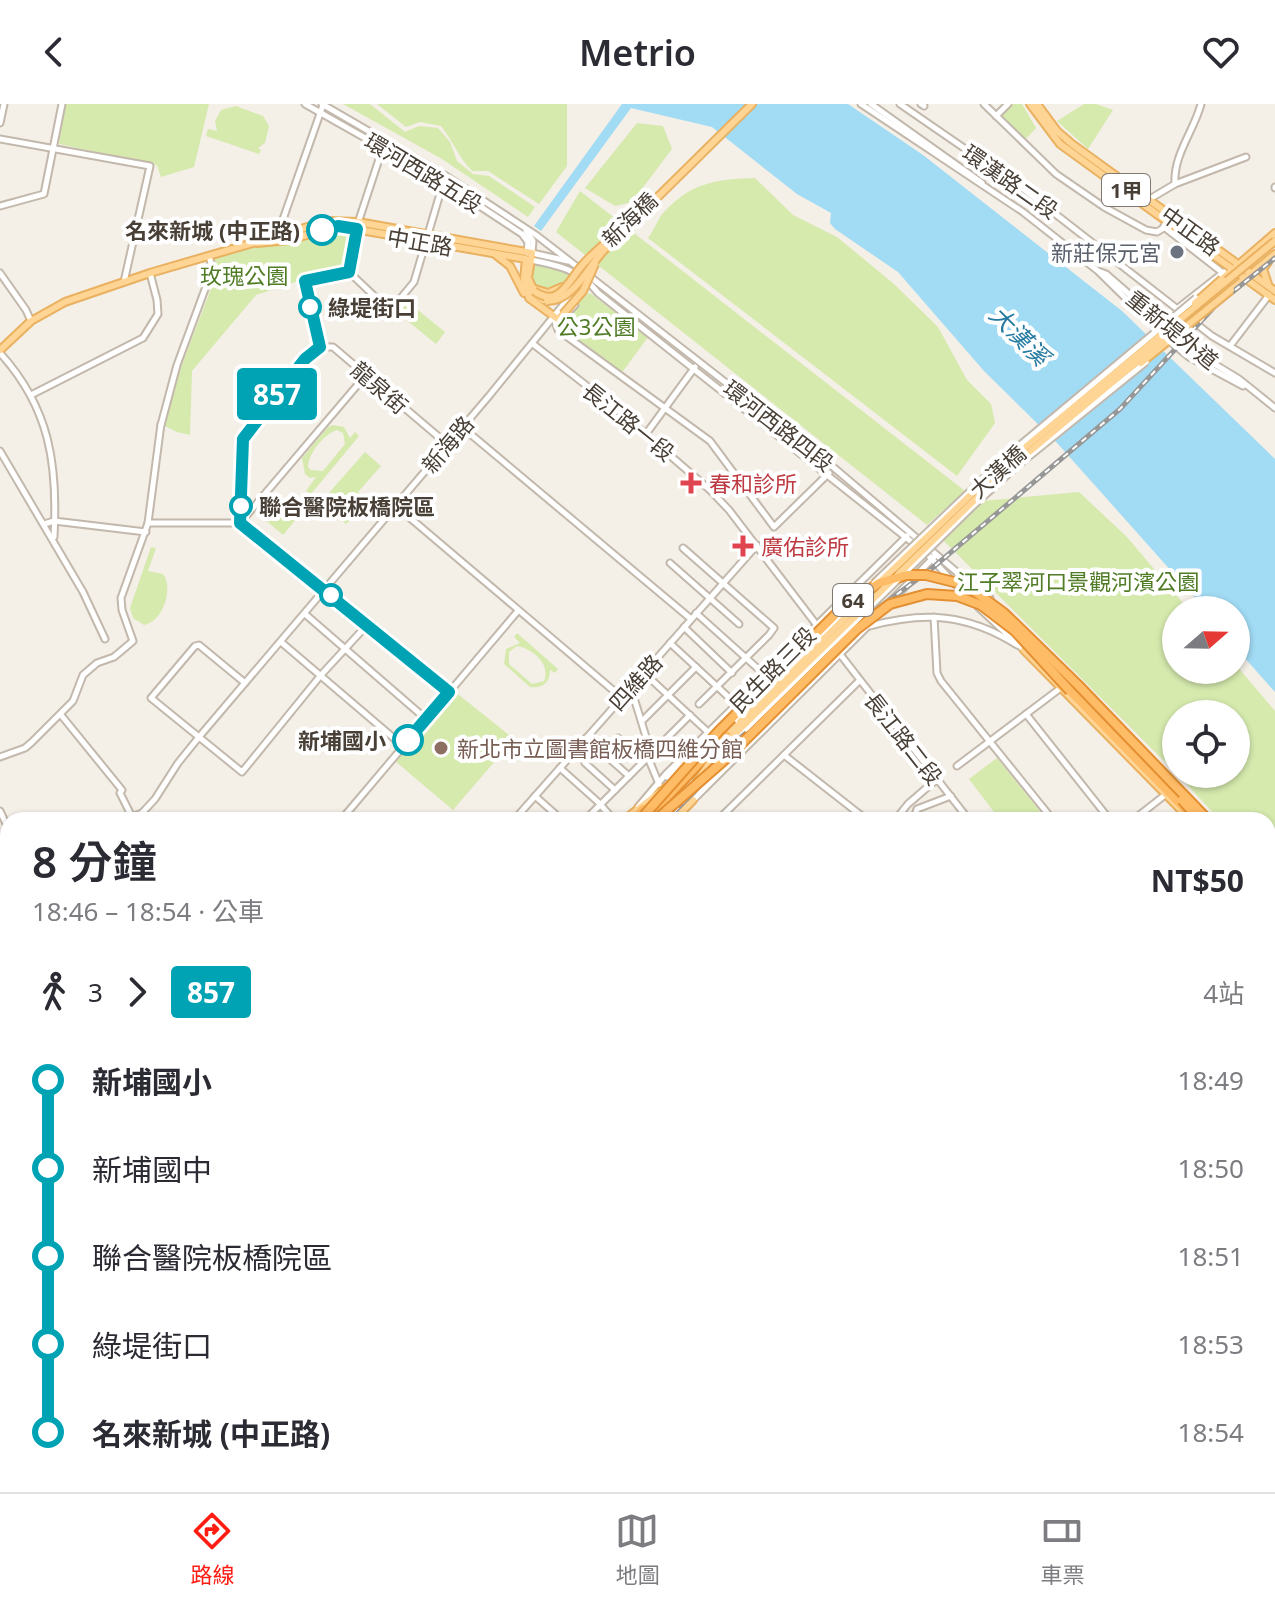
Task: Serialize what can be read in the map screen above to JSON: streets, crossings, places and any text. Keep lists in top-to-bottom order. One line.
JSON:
{"streets":{"highway":["64"],"main road":["1甲","新海橋","中正路","環河西路四段","大漢橋","民生路三段"],"street":["環河西路五段","環漢路二段","重新堤外道","龍泉街","長江路一段","新海路","四維路","長江路二段"]},"crossings":[["環河西路五段","中正路"],["環河西路五段","環河西路四段"],["環河西路五段","新海路"],["中正路","環河西路四段"],["中正路","新海路"],["龍泉街","新海路"],["長江路一段","新海路"],["長江路一段","民生路三段"],["長江路一段","四維路"],["長江路一段","長江路二段"],["環河西路四段","新海路"],["環河西路四段","64"],["環河西路四段","民生路三段"],["大漢橋","民生路三段"],["64","民生路三段"],["民生路三段","長江路二段"]],"water":["大漢溪"],"parks":["玫瑰公園","公3公園","江子翠河口景觀河濱公園"],"places":{"other":["名來新城 (中正路)","新莊保元宮","綠堤街口","聯合醫院板橋院區","新埔國小","新北市立圖書館板橋四維分館"],"health":["春和診所","廣佑診所"]},"lines":["bus line 857"],"north":"right","page":{"header":"Metrio","on_map":"857","heading":["8 分鐘","18:46 – 18:54 · 公車","NT$50"],"legs":["3","857","4站"],"list":[{"name":"新埔國小","value":"18:49"},{"name":"新埔國中","value":"18:50"},{"name":"聯合醫院板橋院區","value":"18:51"},{"name":"綠堤街口","value":"18:53"},{"name":"名來新城 (中正路)","value":"18:54"}],"tabs":["路線","地圖","車票"]}}
